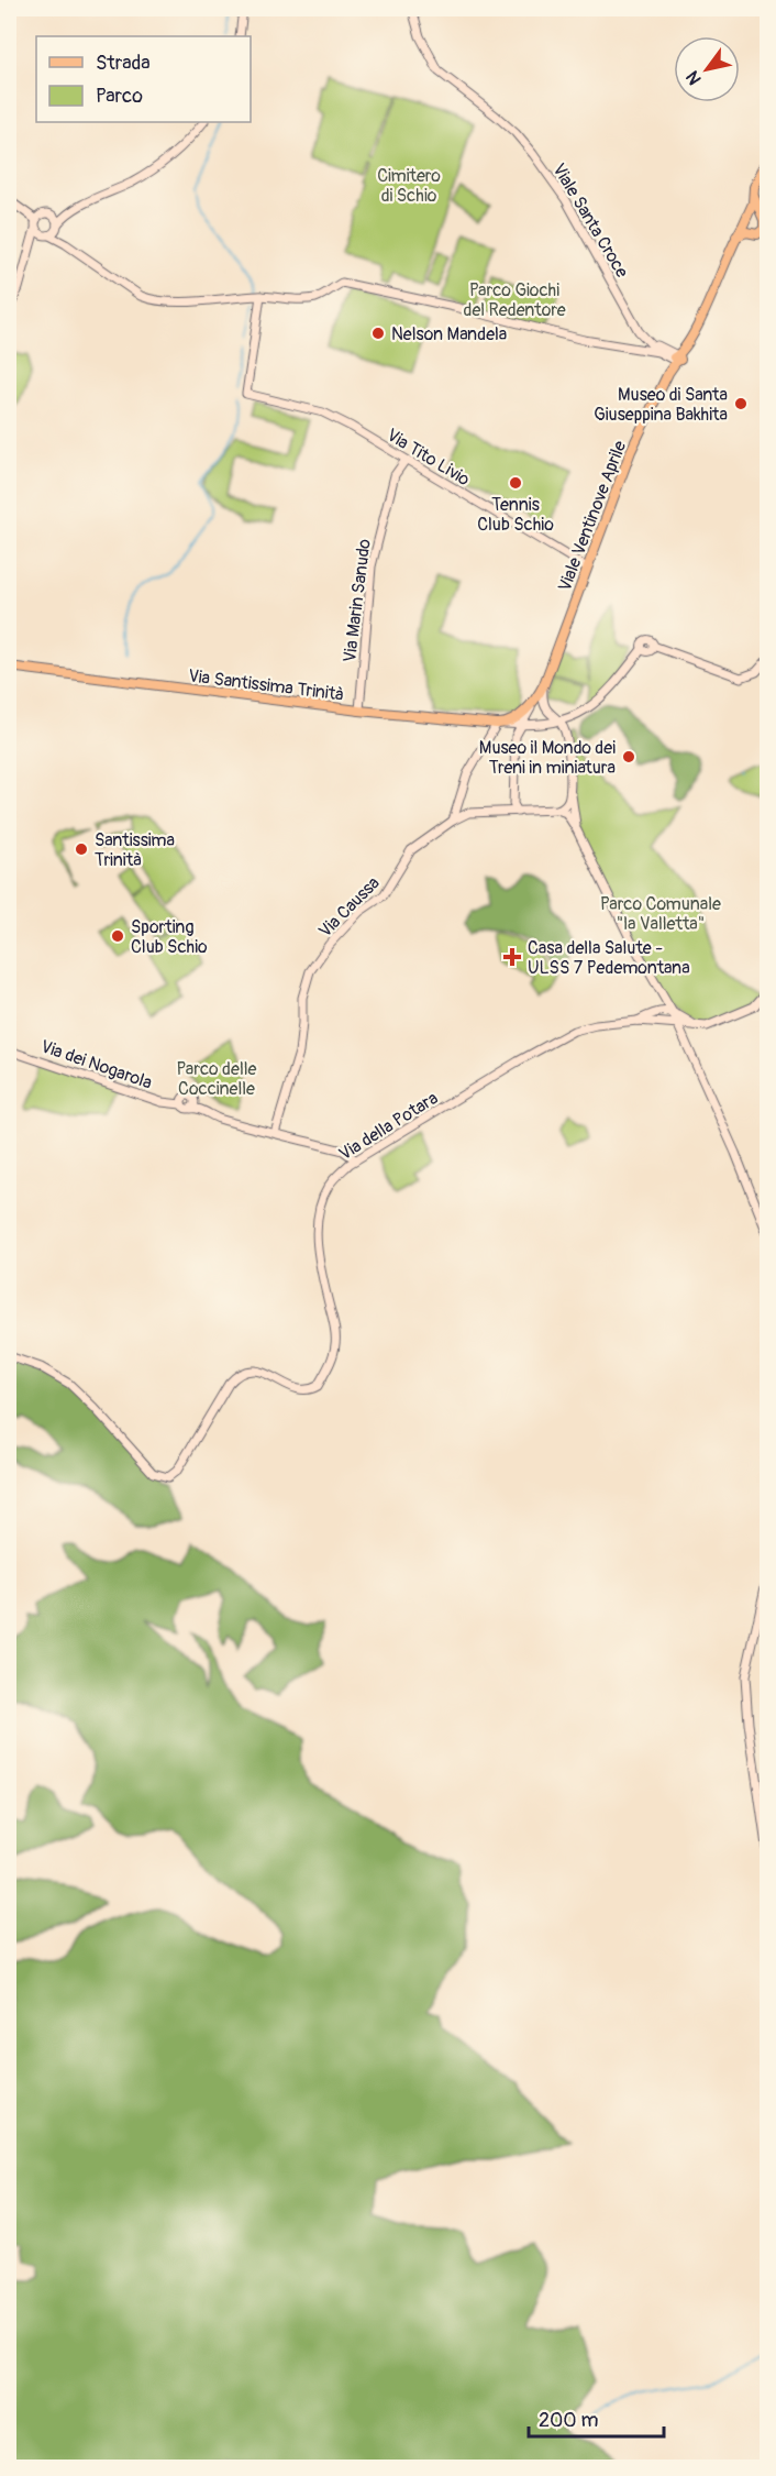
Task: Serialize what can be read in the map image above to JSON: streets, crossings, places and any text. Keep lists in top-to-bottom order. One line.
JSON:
{"streets":{"main road":["Viale Ventinove Aprile","Via Santissima Trinità"],"street":["Viale Santa Croce","Via Tito Livio","Via Marin Sanudo","Via Caussa","Via dei Nogarola","Via della Potara"]},"crossings":[["Viale Santa Croce","Viale Ventinove Aprile"],["Via Tito Livio","Viale Ventinove Aprile"],["Via Tito Livio","Via Marin Sanudo"],["Viale Ventinove Aprile","Via Santissima Trinità"],["Via Marin Sanudo","Via Santissima Trinità"],["Via Caussa","Via dei Nogarola"],["Via dei Nogarola","Via della Potara"]],"parks":["Cimitero di Schio","Parco Giochi del Redentore","Parco Comunale \"la Valletta\"","Parco delle Coccinelle"],"places":{"other":["Nelson Mandela","Museo di Santa Giuseppina Bakhita","Tennis Club Schio","Museo il Mondo dei Treni in miniatura","Santissima Trinità","Sporting Club Schio"],"health":["Casa della Salute - ULSS 7 Pedemontana"]},"legend":["Strada","Parco"],"scale_bar":"200 m","north":"bottom left"}
